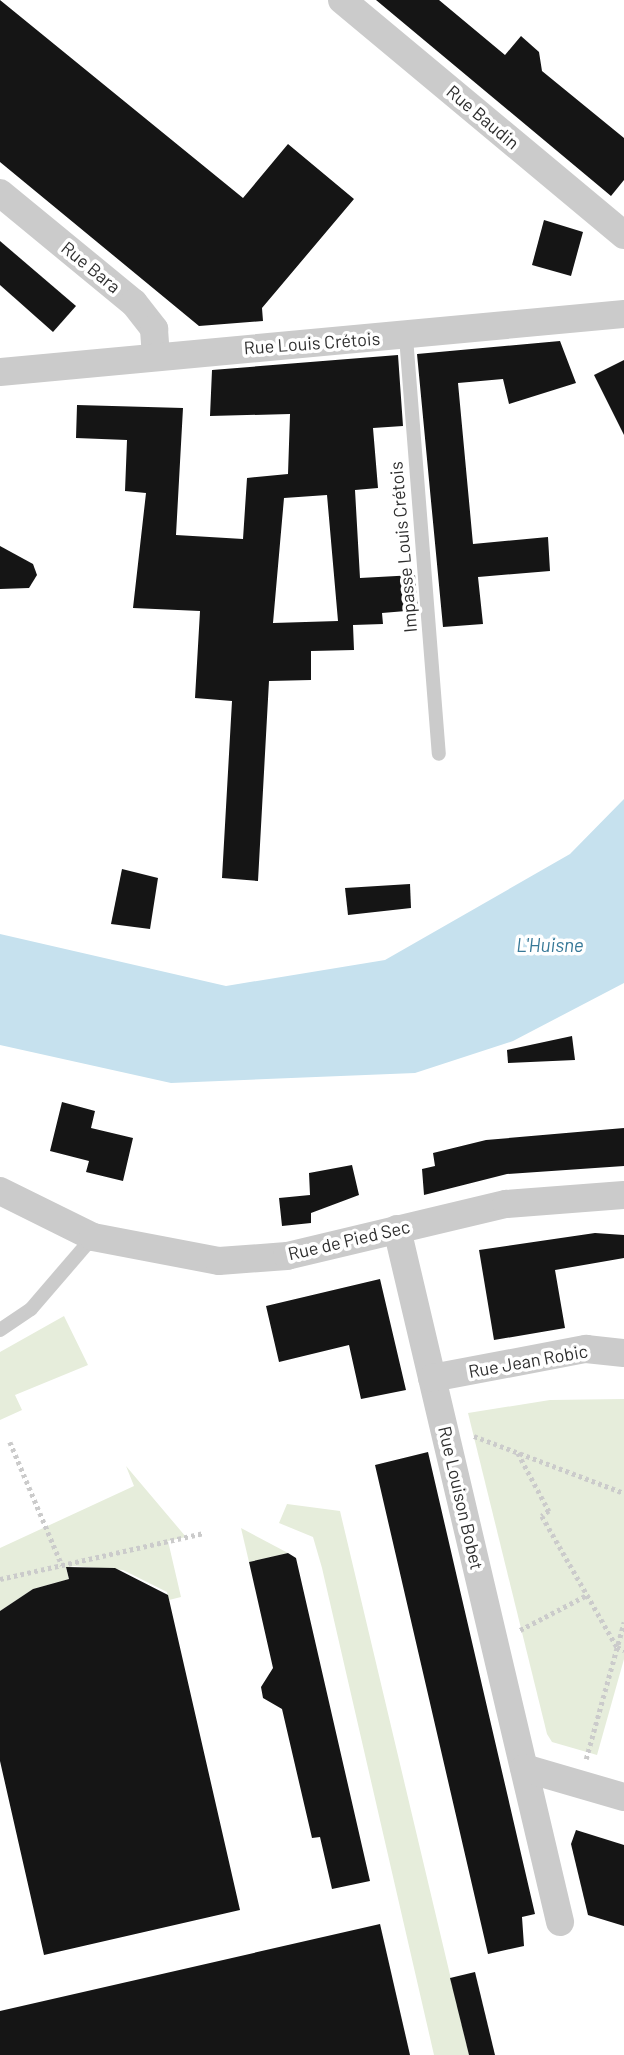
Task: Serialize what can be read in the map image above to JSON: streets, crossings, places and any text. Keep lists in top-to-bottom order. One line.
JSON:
{"streets":{"street":["Rue Baudin","Rue Bara","Rue Louis Crétois","Rue de Pied Sec","Rue Jean Robic","Rue Louison Bobet"],"lane":["Impasse Louis Crétois"]},"crossings":[["Rue Bara","Rue Louis Crétois"],["Rue Louis Crétois","Impasse Louis Crétois"],["Rue de Pied Sec","Rue Louison Bobet"],["Rue Jean Robic","Rue Louison Bobet"]],"water":["L'Huisne"]}
